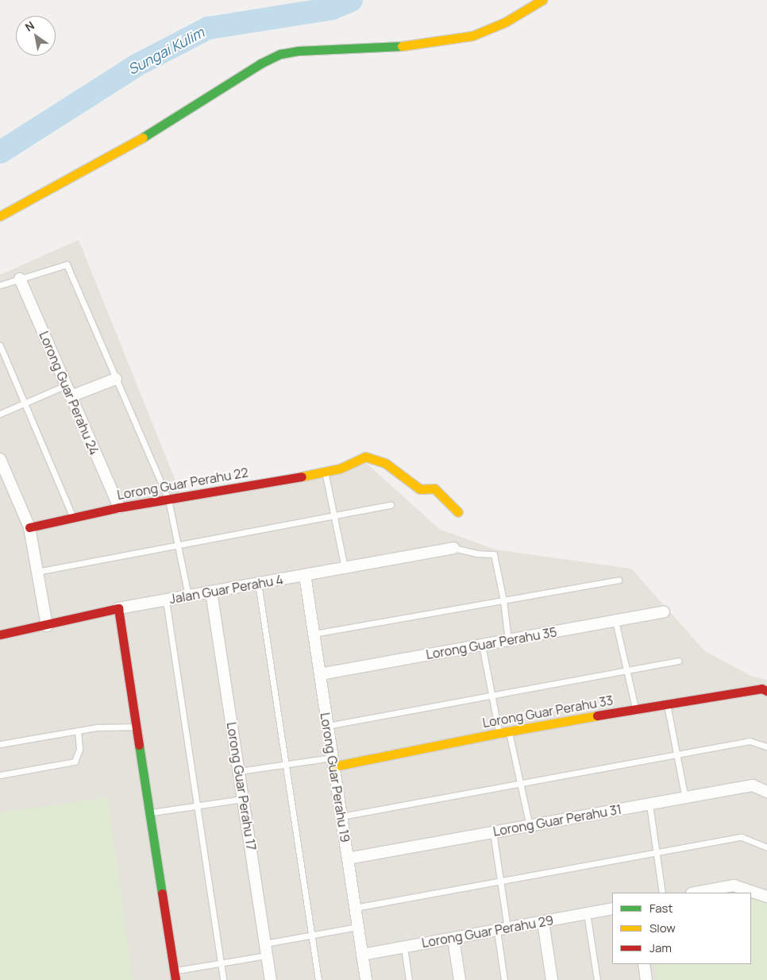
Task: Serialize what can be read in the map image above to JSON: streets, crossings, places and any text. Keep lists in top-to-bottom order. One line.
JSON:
{"streets":{"street":["Lorong Guar Perahu 24","Lorong Guar Perahu 22","Jalan Guar Perahu 4","Lorong Guar Perahu 35","Lorong Guar Perahu 33","Lorong Guar Perahu 19","Lorong Guar Perahu 17","Lorong Guar Perahu 31","Lorong Guar Perahu 29"]},"crossings":[["Lorong Guar Perahu 24","Lorong Guar Perahu 22"],["Jalan Guar Perahu 4","Lorong Guar Perahu 19"],["Jalan Guar Perahu 4","Lorong Guar Perahu 17"],["Lorong Guar Perahu 35","Lorong Guar Perahu 19"],["Lorong Guar Perahu 33","Lorong Guar Perahu 19"],["Lorong Guar Perahu 19","Lorong Guar Perahu 31"],["Lorong Guar Perahu 19","Lorong Guar Perahu 29"]],"water":["Sungai Kulim"],"legend":["Fast","Slow","Jam"],"north":"top left"}
